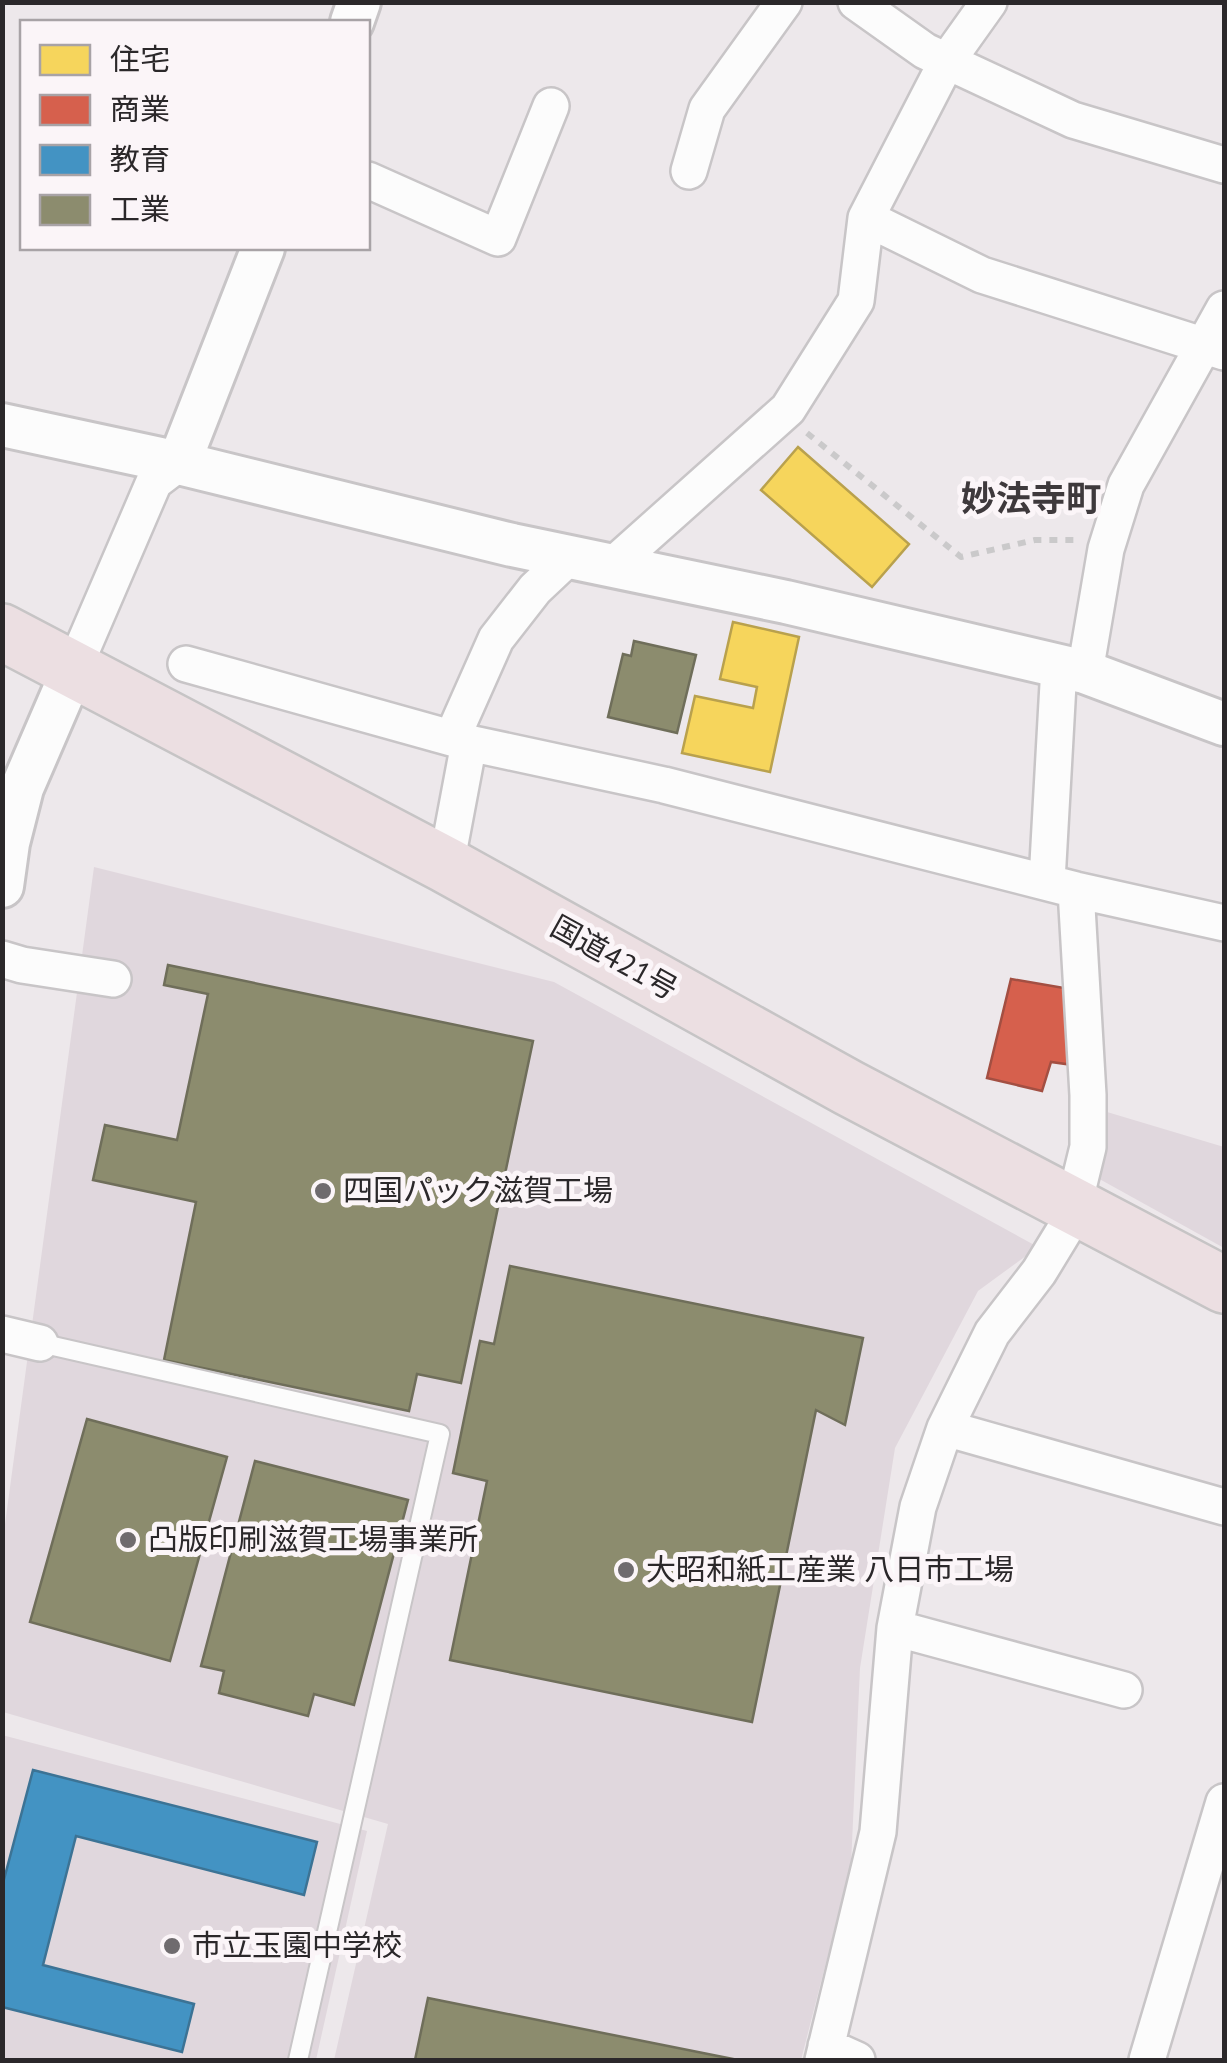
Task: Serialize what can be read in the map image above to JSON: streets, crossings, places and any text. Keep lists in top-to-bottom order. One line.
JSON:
{"streets":{"highway":["国道421号"]},"districts":["妙法寺町"],"places":["四国パック滋賀工場","凸版印刷滋賀工場事業所","大昭和紙工産業 八日市工場","市立玉園中学校"],"legend":["住宅","商業","教育","工業"]}
